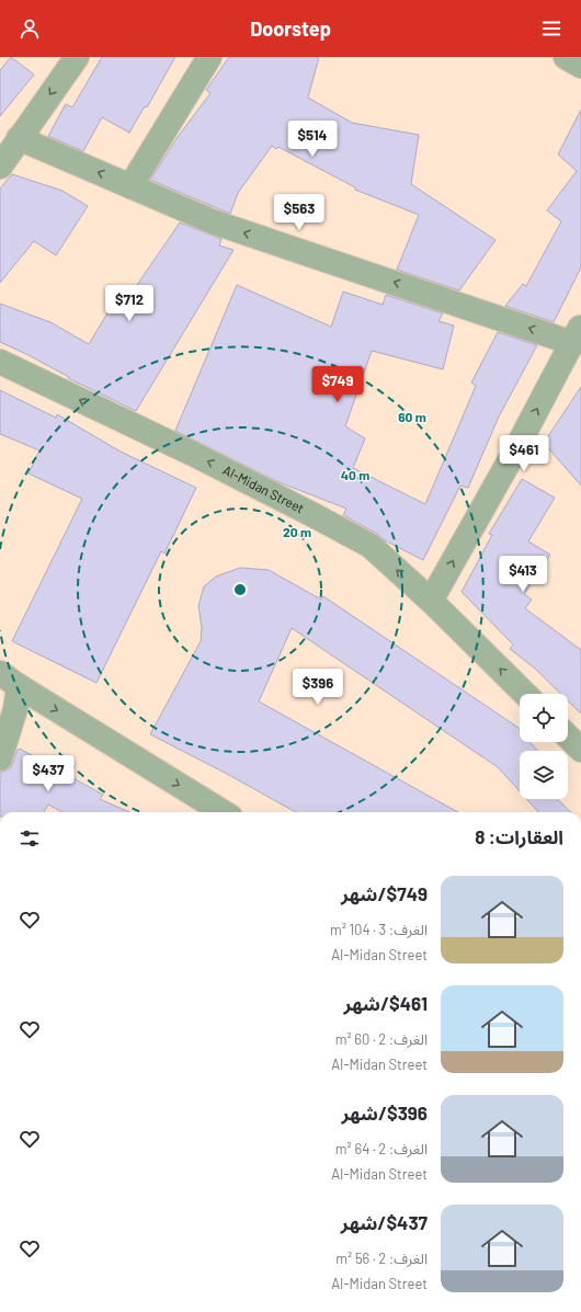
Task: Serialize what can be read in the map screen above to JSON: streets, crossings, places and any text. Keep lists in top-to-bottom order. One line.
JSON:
{"streets":{"street":["AI-Midan Street"]},"one_way":["AI-Midan Street"],"page":{"header":"Doorstep","price":["$514","$563","$712","$749","$461","$413","$396","$437"],"heading":"العقارات: 8","list":[{"name":"$749/شهر","note":"الغرف: 3 · 104 m² · AI-Midan Street"},{"name":"$461/شهر","note":"الغرف: 2 · 60 m² · AI-Midan Street"},{"name":"$396/شهر","note":"الغرف: 2 · 64 m² · AI-Midan Street"},{"name":"$437/شهر","note":"الغرف: 2 · 56 m² · AI-Midan Street"}]},"rings":["60 m","40 m","20 m"]}
